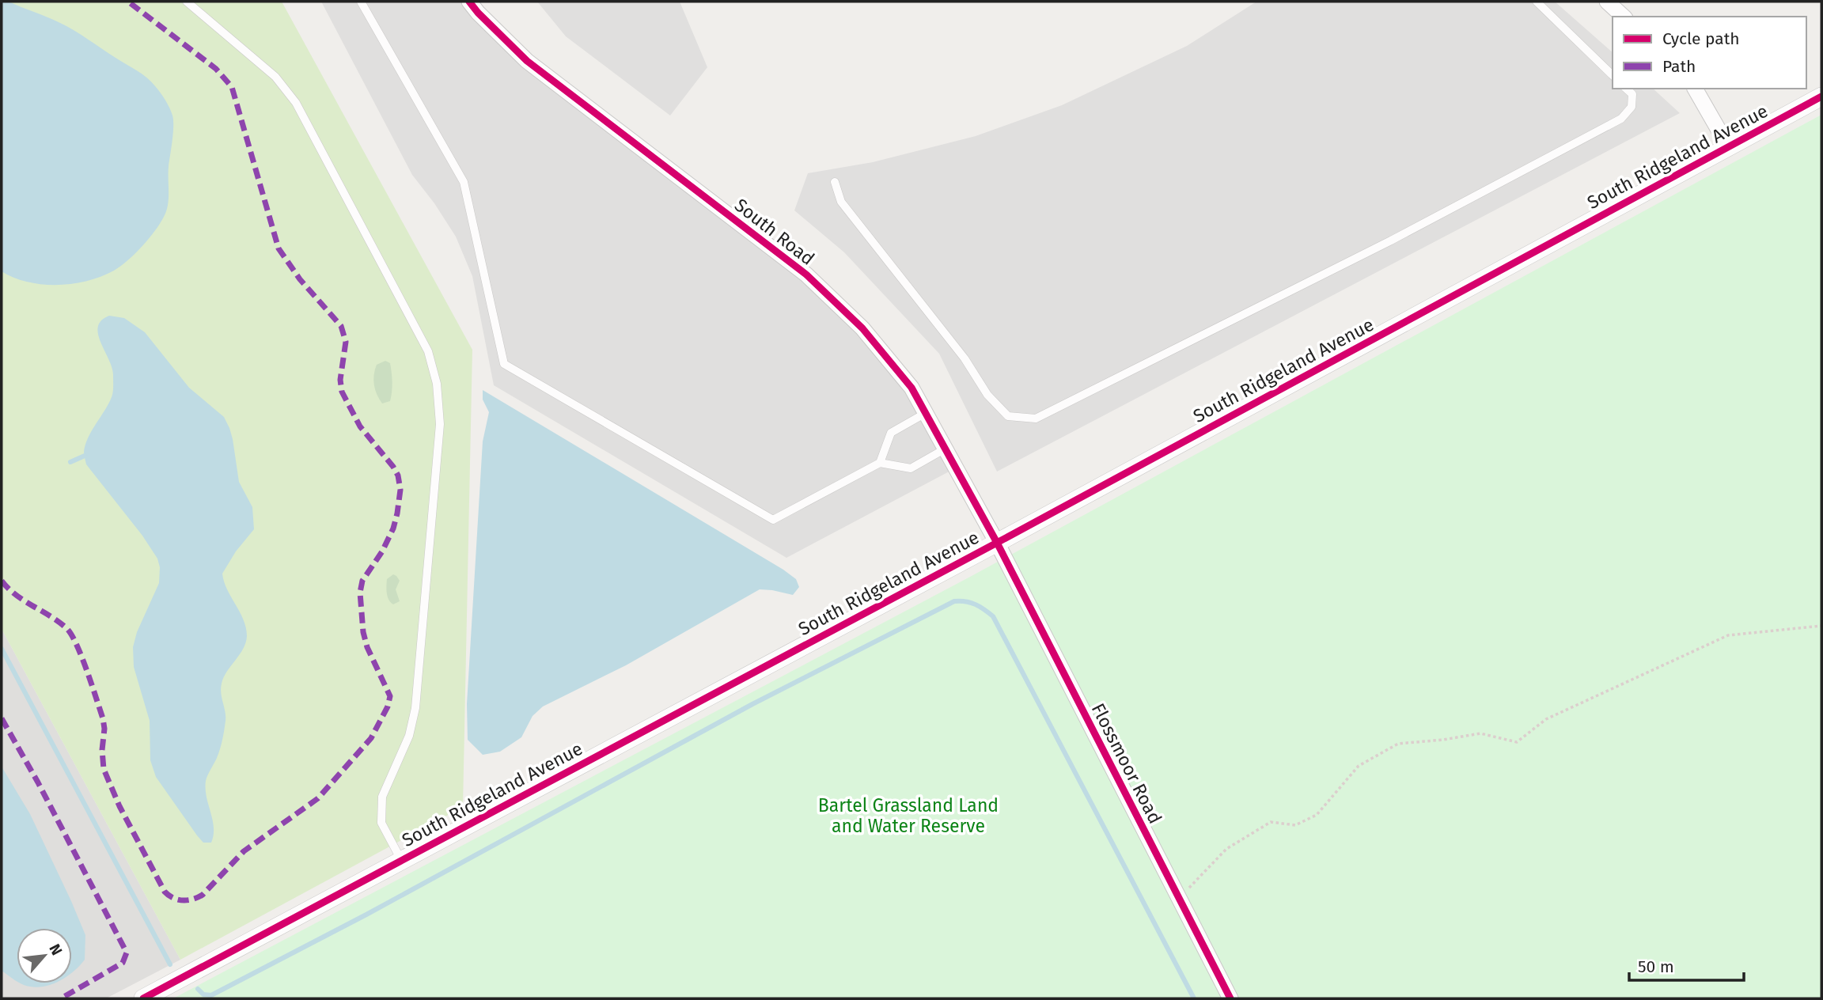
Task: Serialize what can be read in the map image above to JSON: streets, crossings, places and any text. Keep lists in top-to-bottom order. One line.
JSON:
{"streets":{"street":["South Ridgeland Avenue","South Road","Flossmoor Road"]},"crossings":[["South Ridgeland Avenue","South Road"],["South Ridgeland Avenue","Flossmoor Road"],["South Road","Flossmoor Road"]],"parks":["Bartel Grassland Land and Water Reserve"],"legend":["Cycle path","Path"],"scale_bar":"50 m","north":"top right"}
